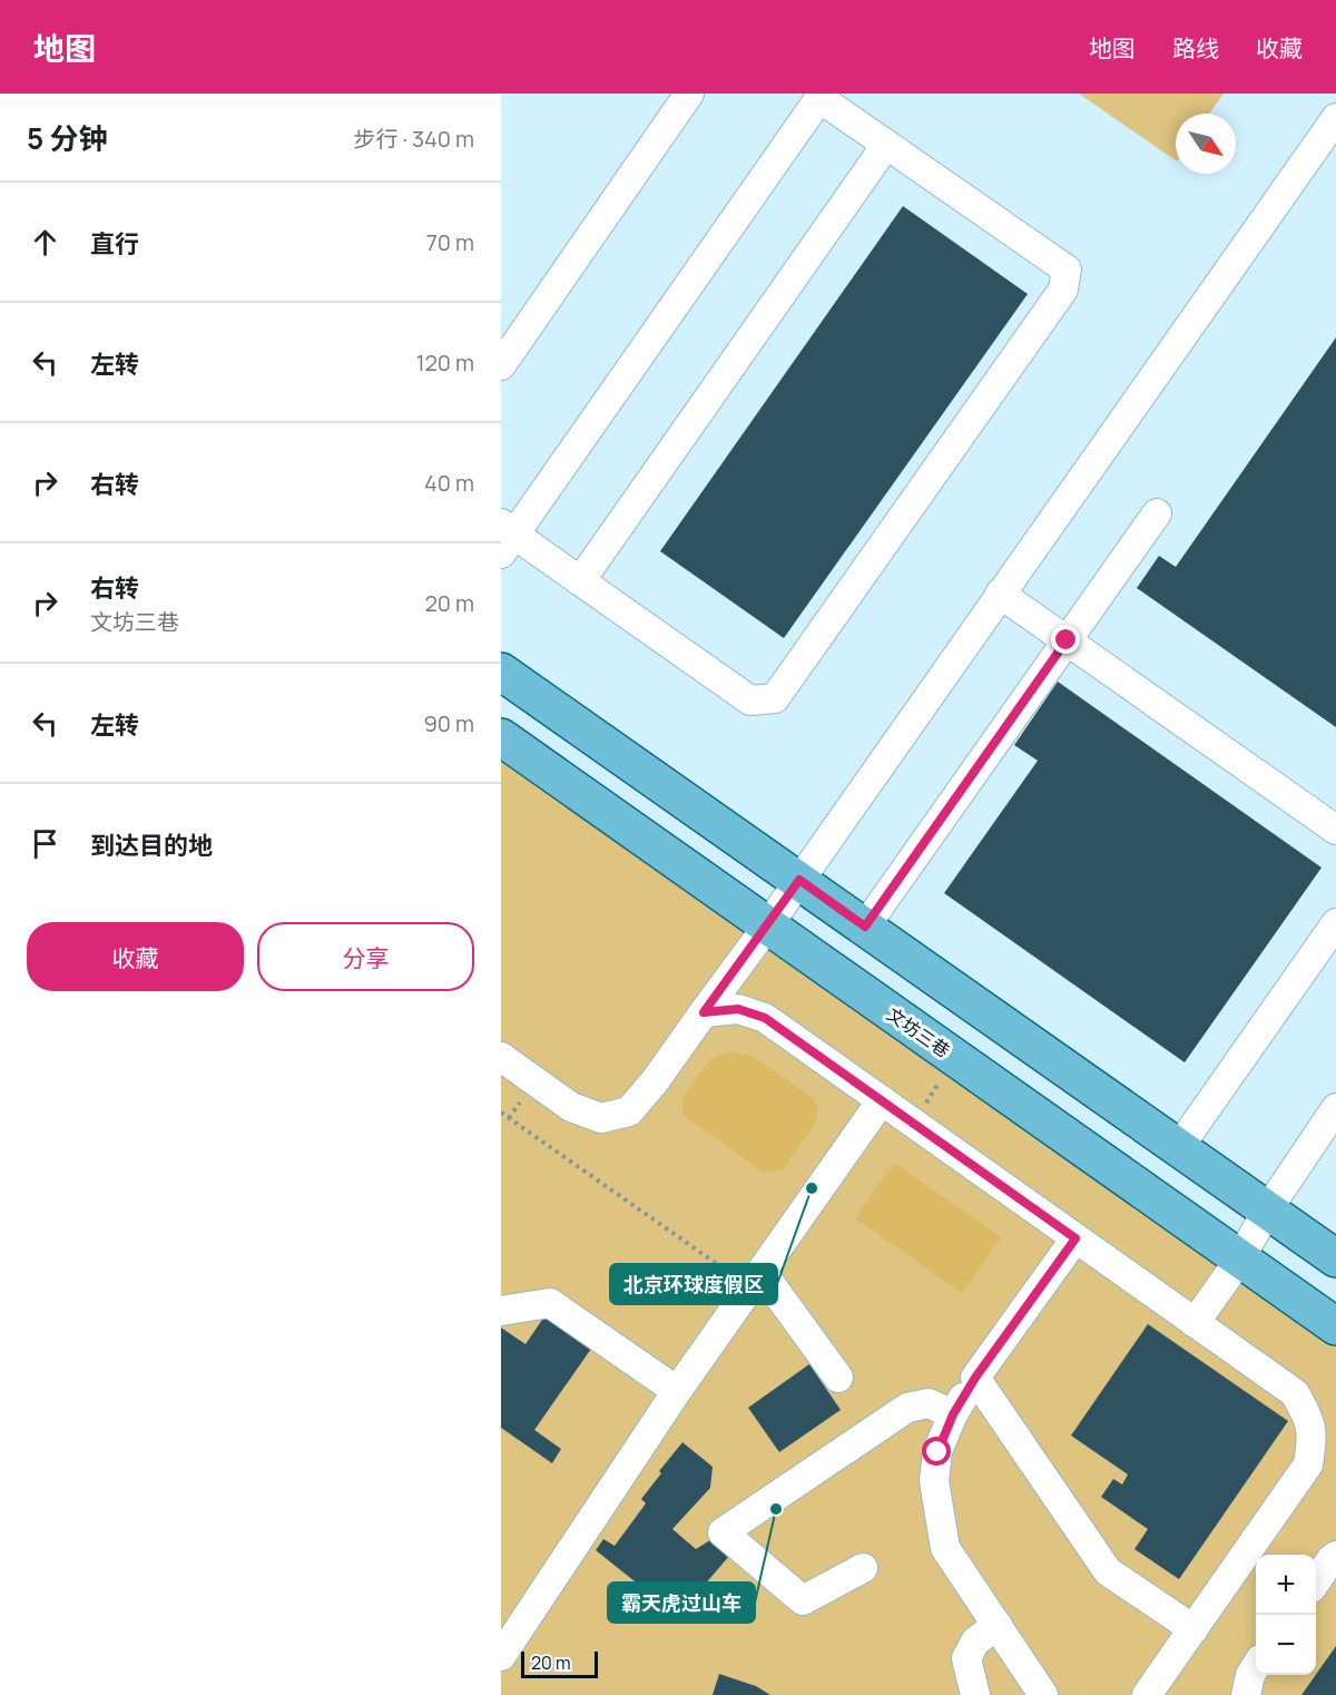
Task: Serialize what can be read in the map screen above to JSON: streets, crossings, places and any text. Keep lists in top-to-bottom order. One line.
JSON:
{"streets":{"main road":["文坊三巷"]},"places":["北京环球度假区","霸天虎过山车"],"scale_bar":"20 m","north":"bottom right","page":{"header":"地图","nav":["地图","路线","收藏"],"heading":["5 分钟","步行 · 340 m"],"list":[["直行","70 m"],["左转","120 m"],["右转","40 m"],["右转","文坊三巷","20 m"],["左转","90 m"],"到达目的地"],"buttons":["收藏","分享"],"map_buttons":["+","−"],"scale":"20 m"}}
